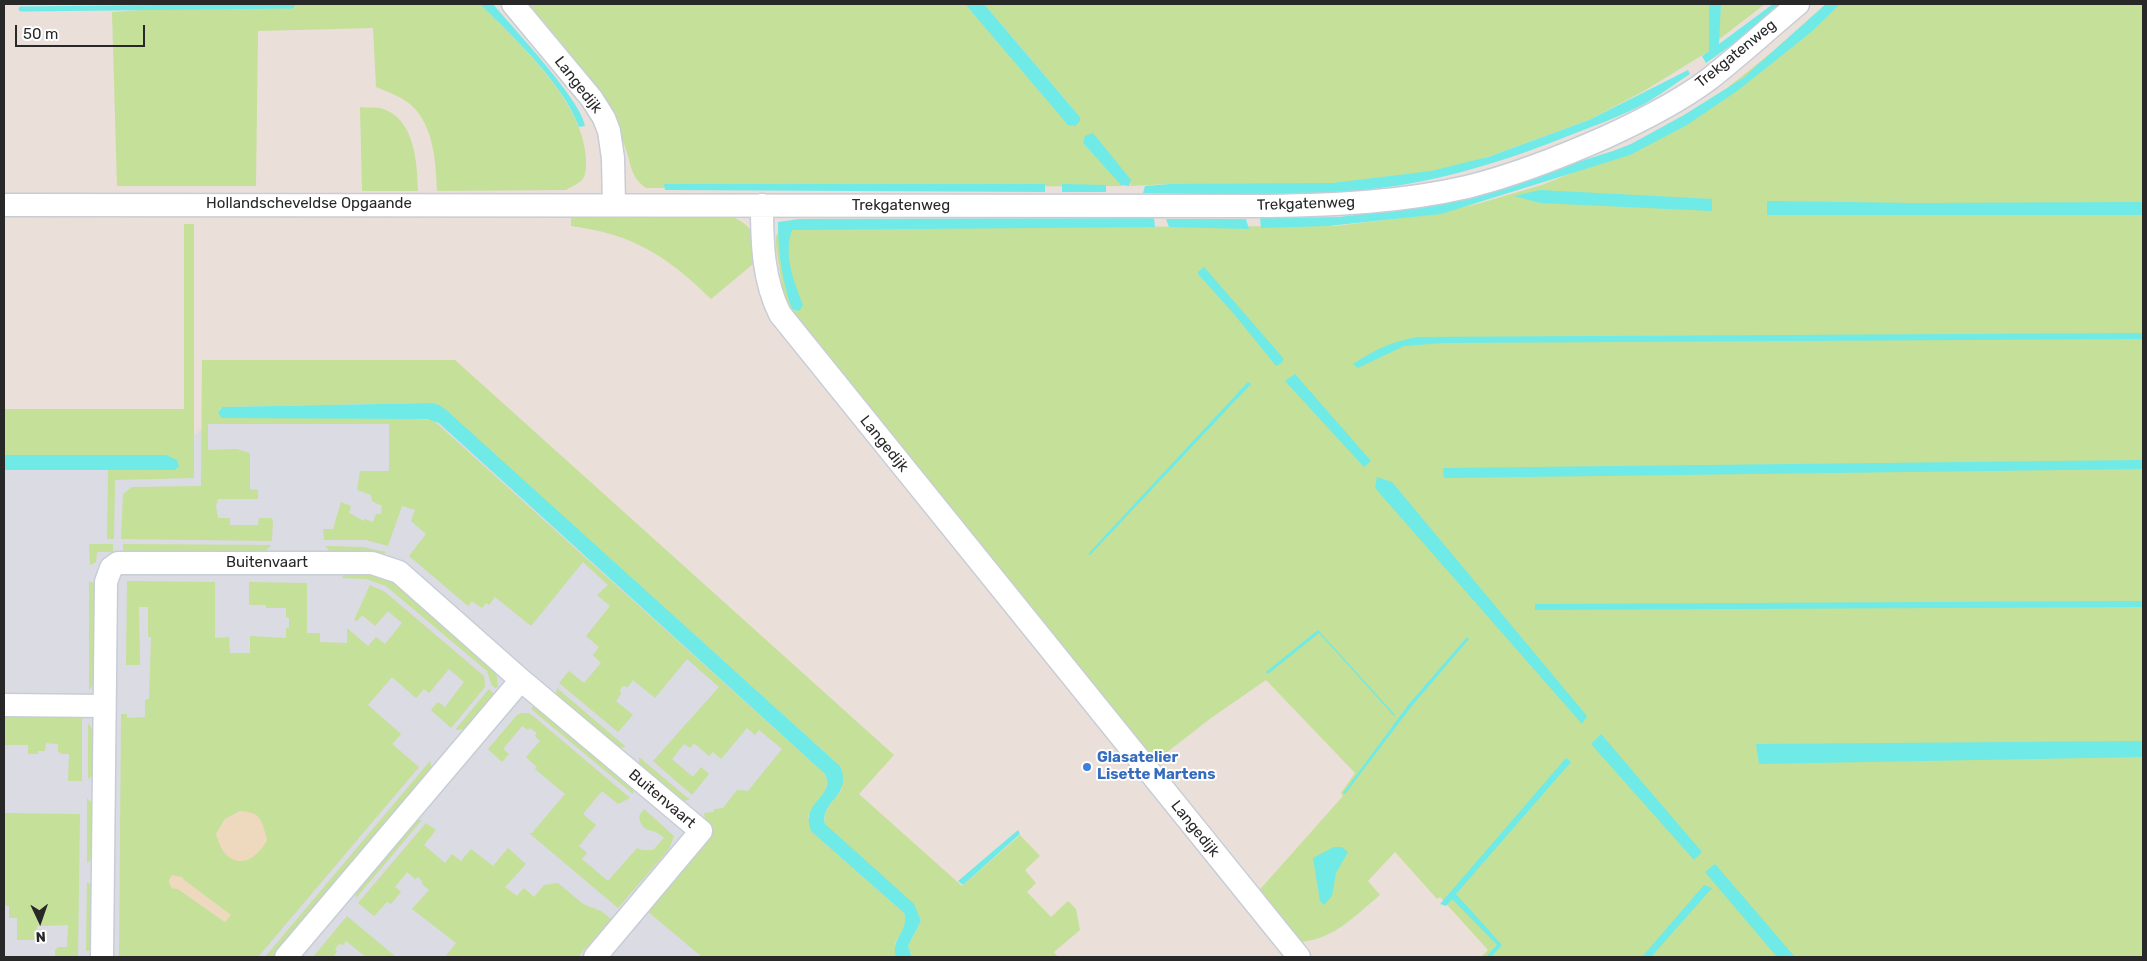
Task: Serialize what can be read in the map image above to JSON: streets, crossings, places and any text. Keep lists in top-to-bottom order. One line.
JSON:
{"streets":{"street":["Trekgatenweg","Langedijk","Hollandscheveldse Opgaande","Buitenvaart"]},"crossings":[["Trekgatenweg","Langedijk"],["Langedijk","Hollandscheveldse Opgaande"]],"places":["Glasatelier Lisette Martens"],"scale_bar":"50 m","north":"bottom"}
